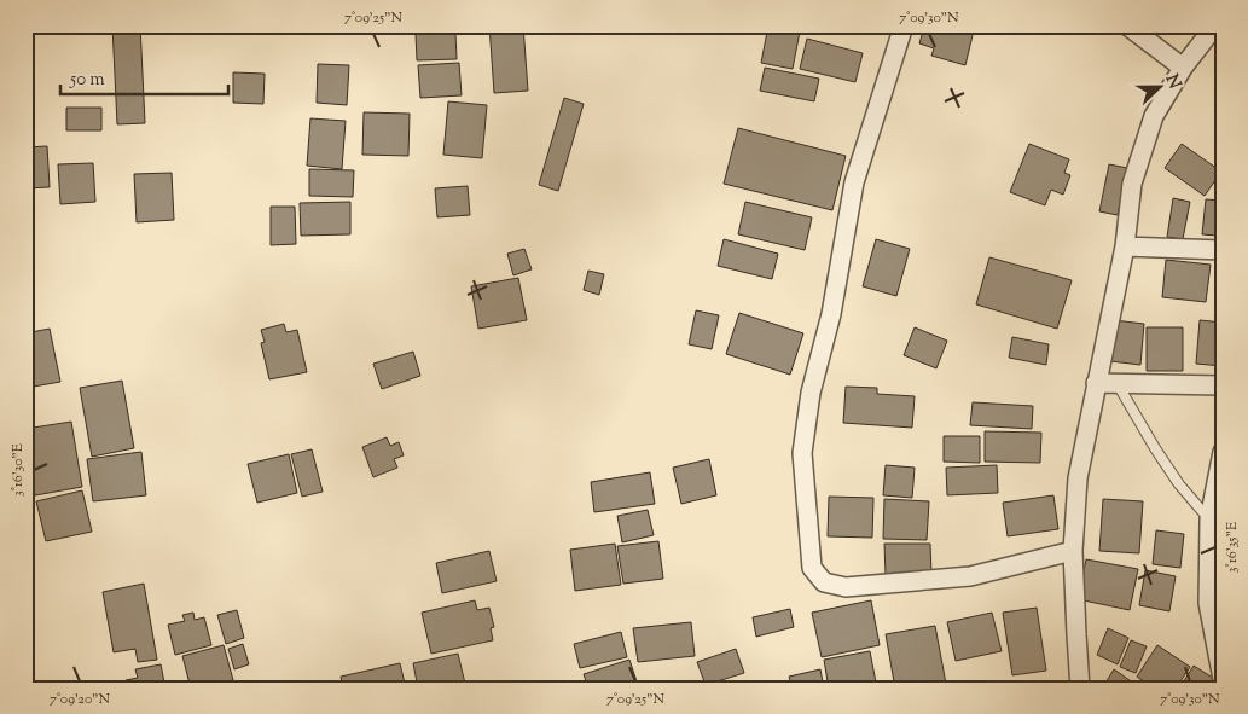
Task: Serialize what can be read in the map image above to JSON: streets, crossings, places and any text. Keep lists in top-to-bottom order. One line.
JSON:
{"scale_bar":"50 m","north":"right","coordinates":["7°09'25\"N","7°09'30\"N","3°16'30\"E","3°16'35\"E","7°09'20\"N"]}
